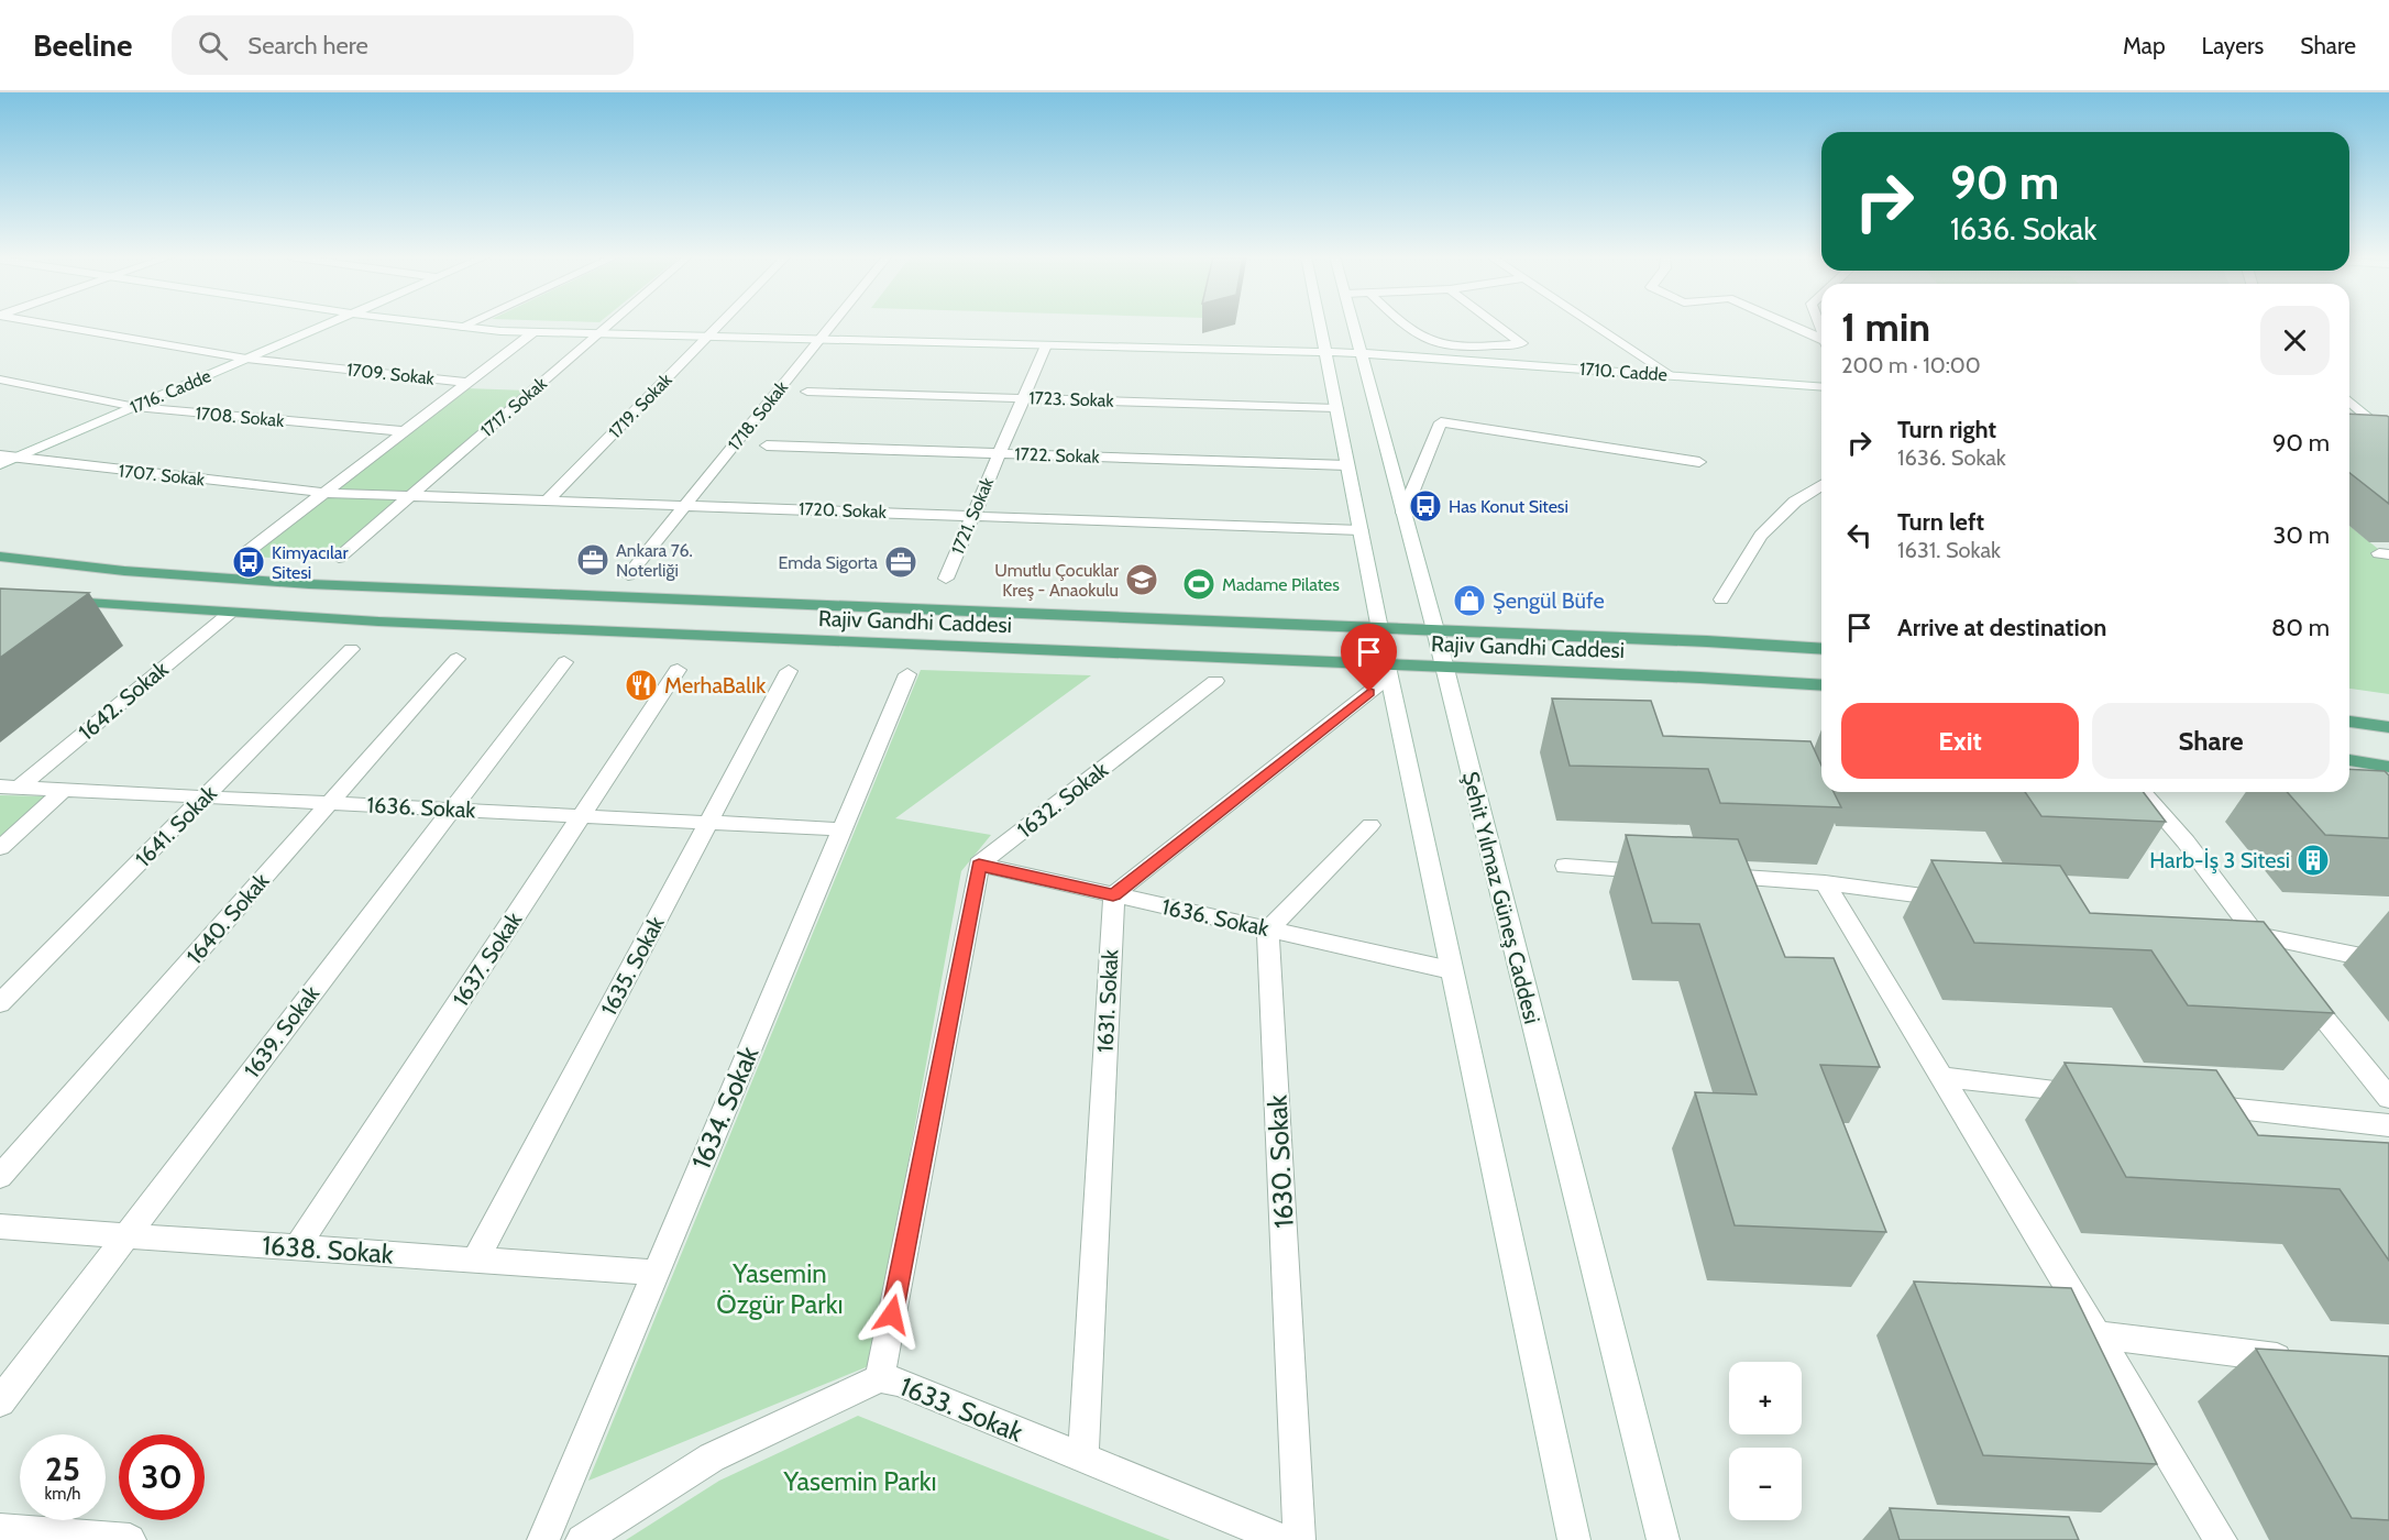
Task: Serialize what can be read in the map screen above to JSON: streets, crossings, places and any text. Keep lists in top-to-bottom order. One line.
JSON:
{"streets":{"main road":["Rajiv Gandhi Caddesi"],"street":["1710. Cadde","1709. Sokak","1716. Cadde","1723. Sokak","1719. Sokak","1717. Sokak","1718. Sokak","1708. Sokak","1722. Sokak","1707. Sokak","1720. Sokak","1721. Sokak","1642. Sokak","1632. Sokak","1636. Sokak","1641. Sokak","Şehit Yılmaz Güneş Caddesi","1640. Sokak","1637. Sokak","1635. Sokak","1631. Sokak","1639. Sokak","1634. Sokak","1630. Sokak","1638. Sokak","1633. Sokak"]},"crossings":[["1710. Cadde","1719. Sokak"],["1710. Cadde","1717. Sokak"],["1710. Cadde","1718. Sokak"],["1710. Cadde","1721. Sokak"],["1710. Cadde","Şehit Yılmaz Güneş Caddesi"],["1709. Sokak","1716. Cadde"],["1716. Cadde","1708. Sokak"],["1716. Cadde","1707. Sokak"],["1723. Sokak","1721. Sokak"],["1719. Sokak","1720. Sokak"],["1717. Sokak","1720. Sokak"],["1718. Sokak","1720. Sokak"],["1722. Sokak","1721. Sokak"],["1707. Sokak","1720. Sokak"],["1720. Sokak","1721. Sokak"],["Rajiv Gandhi Caddesi","1642. Sokak"],["Rajiv Gandhi Caddesi","Şehit Yılmaz Güneş Caddesi"],["1642. Sokak","1636. Sokak"],["1632. Sokak","1636. Sokak"],["1636. Sokak","1641. Sokak"],["1636. Sokak","1640. Sokak"],["1636. Sokak","1637. Sokak"],["1636. Sokak","1635. Sokak"],["1636. Sokak","1631. Sokak"],["1636. Sokak","1639. Sokak"],["1636. Sokak","1634. Sokak"],["1636. Sokak","1630. Sokak"],["1637. Sokak","1638. Sokak"],["1635. Sokak","1638. Sokak"],["1631. Sokak","1633. Sokak"],["1639. Sokak","1638. Sokak"],["1634. Sokak","1638. Sokak"]],"parks":["Yasemin Özgür Parkı","Yasemin Parkı"],"places":{"bus stop":["Has Konut Sitesi","Kimyacılar Sitesi"],"office":["Ankara 76. Noterliği","Emda Sigorta"],"school or university":["Umutlu Çocuklar Kreş - Anaokulu"],"sports":["Madame Pilates"],"shop":["Şengül Büfe"],"restaurant":["MerhaBalık"],"building":["Harb-İş 3 Sitesi"]},"page":{"header":"Beeline","search":"Search here","nav":["Map","Layers","Share"],"turn":["90 m","1636. Sokak"],"heading":["1 min","200 m · 10:00"],"list":[{"name":"Turn right","note":"1636. Sokak","value":"90 m"},{"name":"Turn left","note":"1631. Sokak","value":"30 m"},{"name":"Arrive at destination","value":"80 m"}],"buttons":["Exit","Share"],"map_buttons":["+","−"],"speed":"25 km/h","limit":"30"}}
